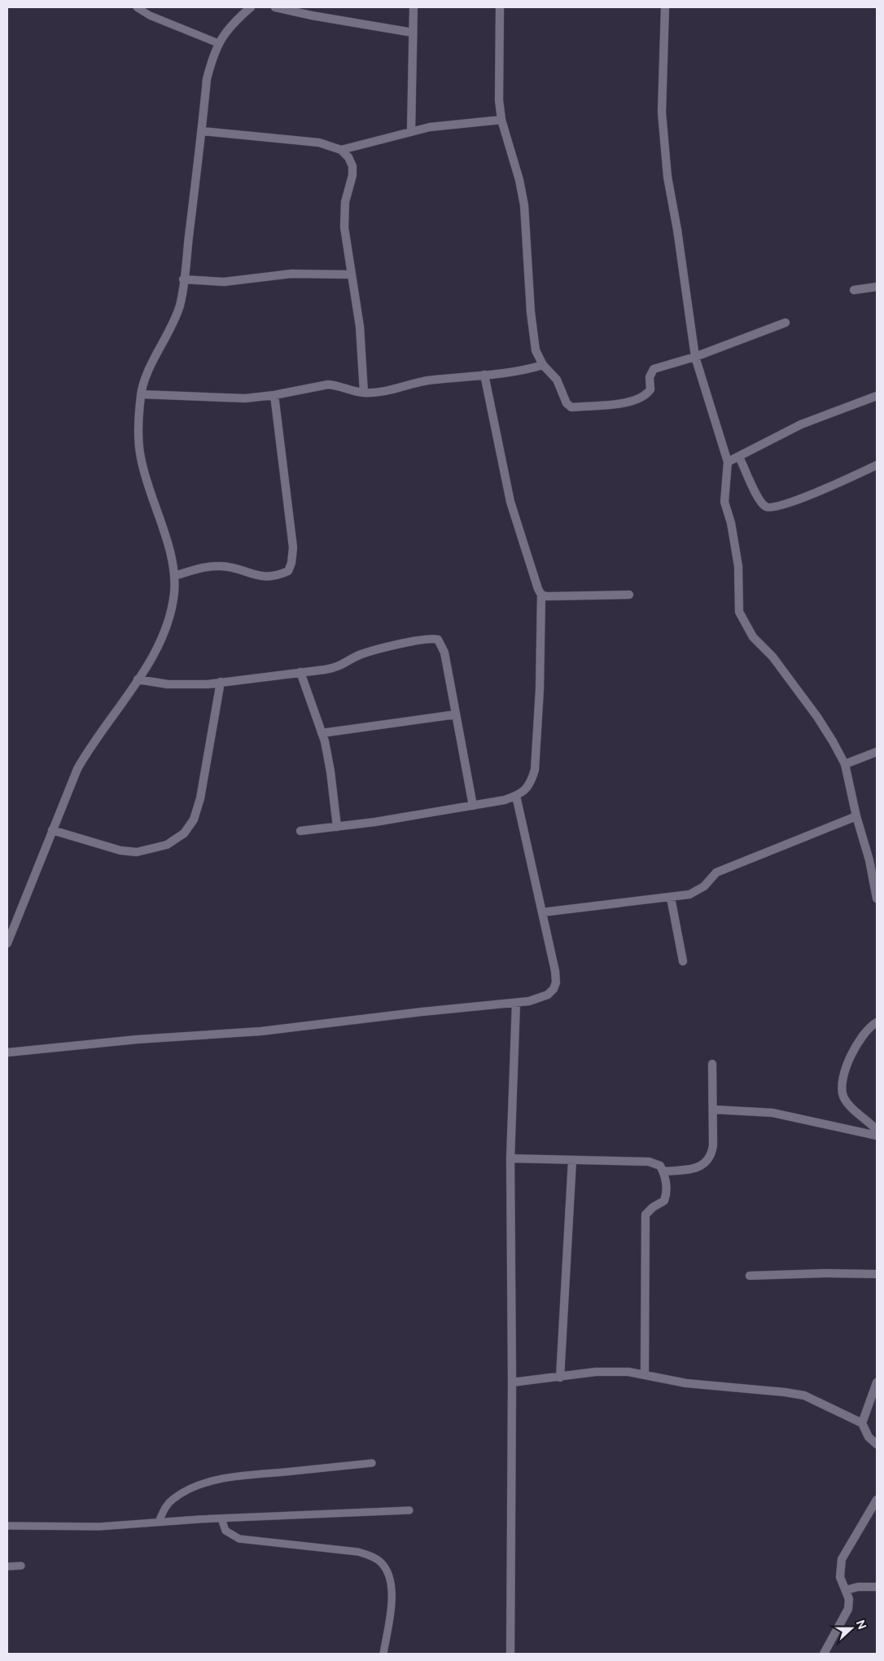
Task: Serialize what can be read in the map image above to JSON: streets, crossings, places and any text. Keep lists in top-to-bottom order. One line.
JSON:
{"north":"right"}
